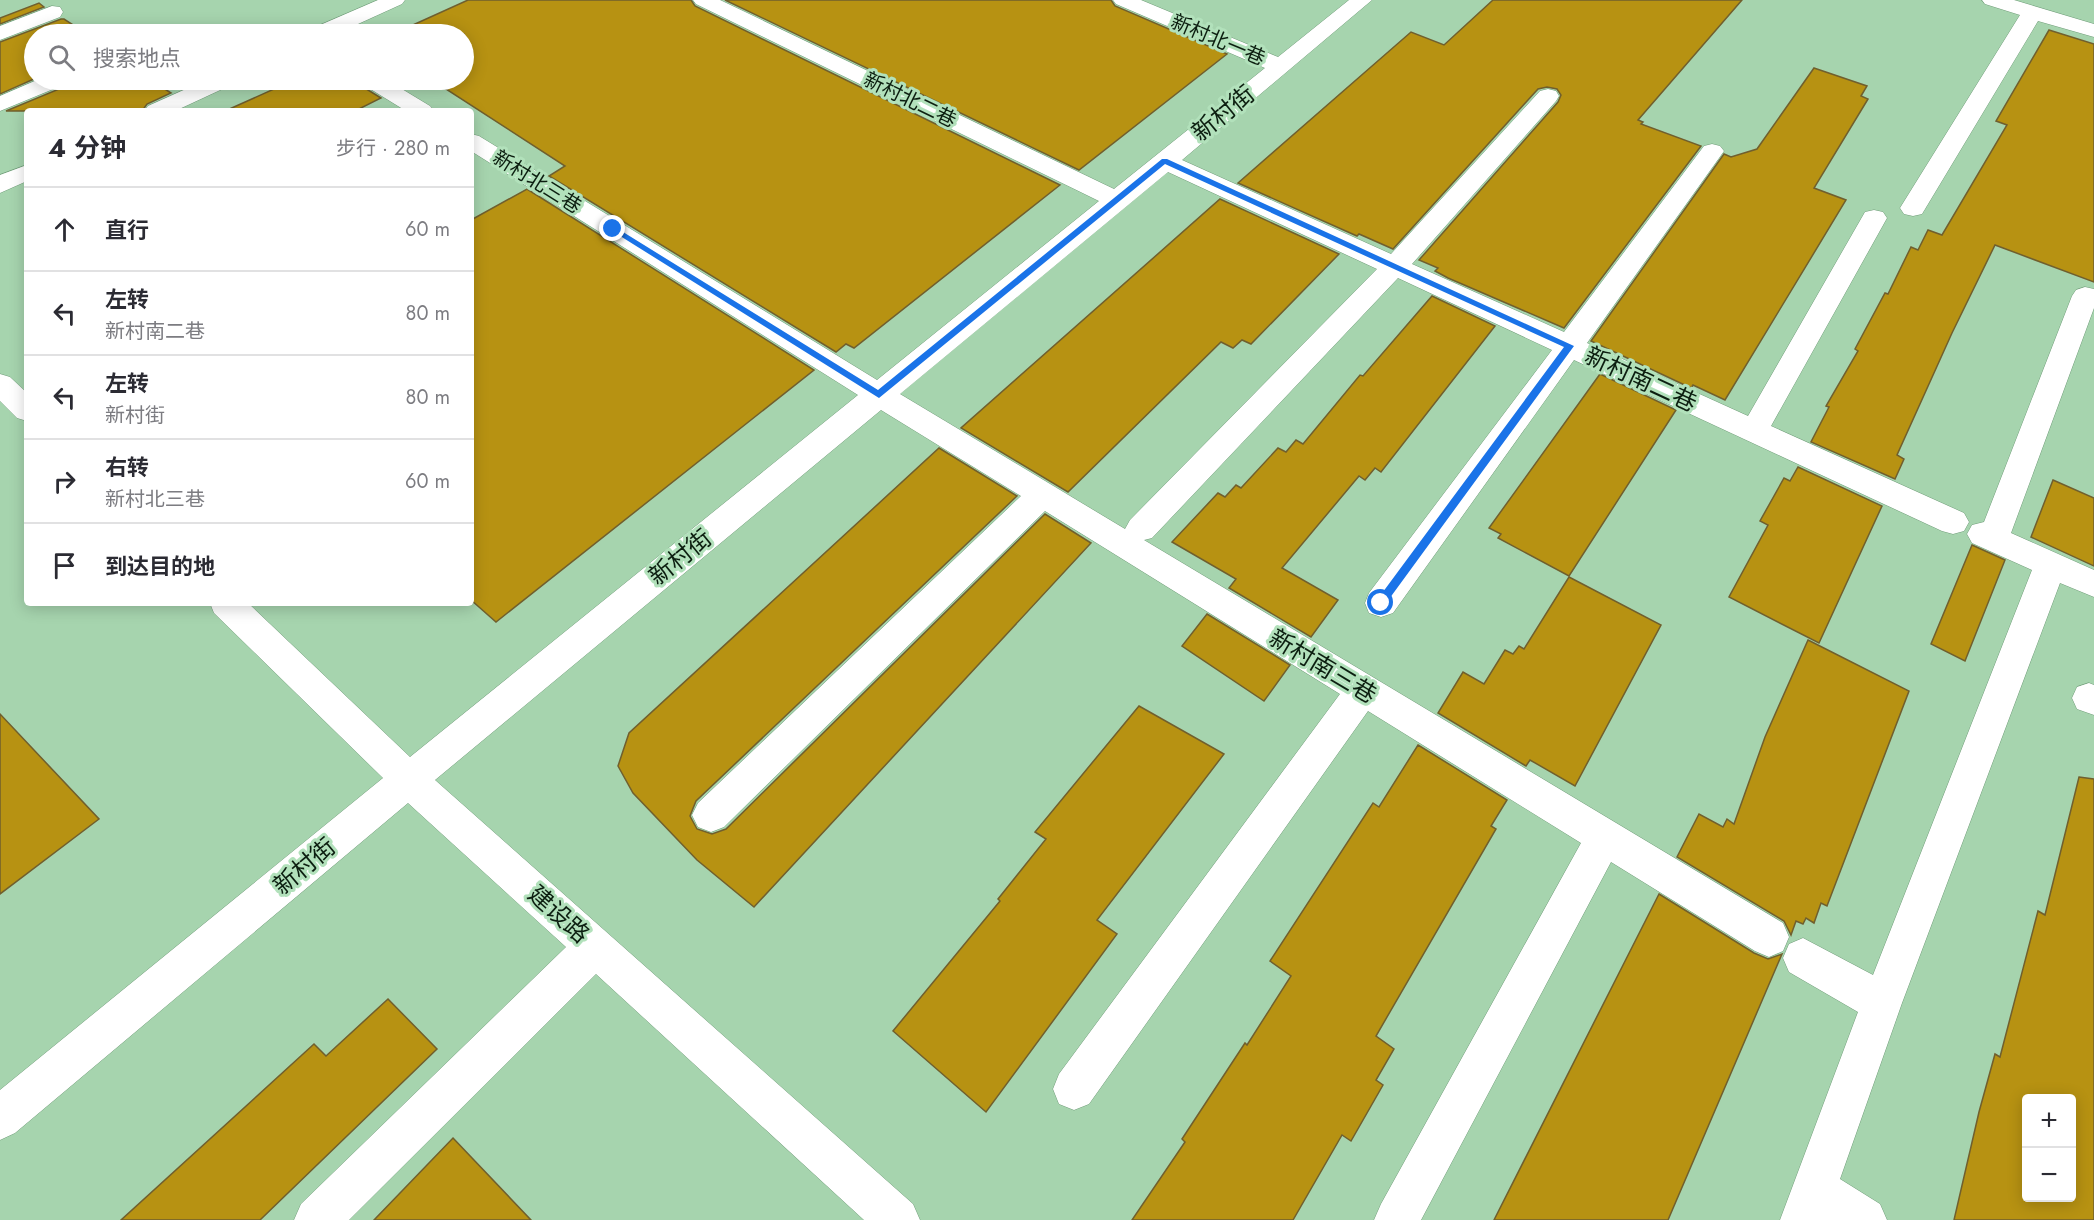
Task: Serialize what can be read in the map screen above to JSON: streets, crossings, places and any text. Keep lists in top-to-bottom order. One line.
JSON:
{"streets":{"street":["新村北一巷","新村北二巷","新村街","新村北三巷","新村南二巷","新村南三巷","建设路"]},"crossings":[["新村北一巷","新村街"],["新村北二巷","新村街"],["新村街","新村北三巷"],["新村街","新村南二巷"],["新村街","新村南三巷"],["新村街","建设路"],["新村北三巷","新村南三巷"]],"page":{"search":"搜索地点","heading":["4 分钟","步行 · 280 m"],"list":[["直行","60 m"],["左转","新村南二巷","80 m"],["左转","新村街","80 m"],["右转","新村北三巷","60 m"],"到达目的地"],"map_buttons":["+","−"]}}
